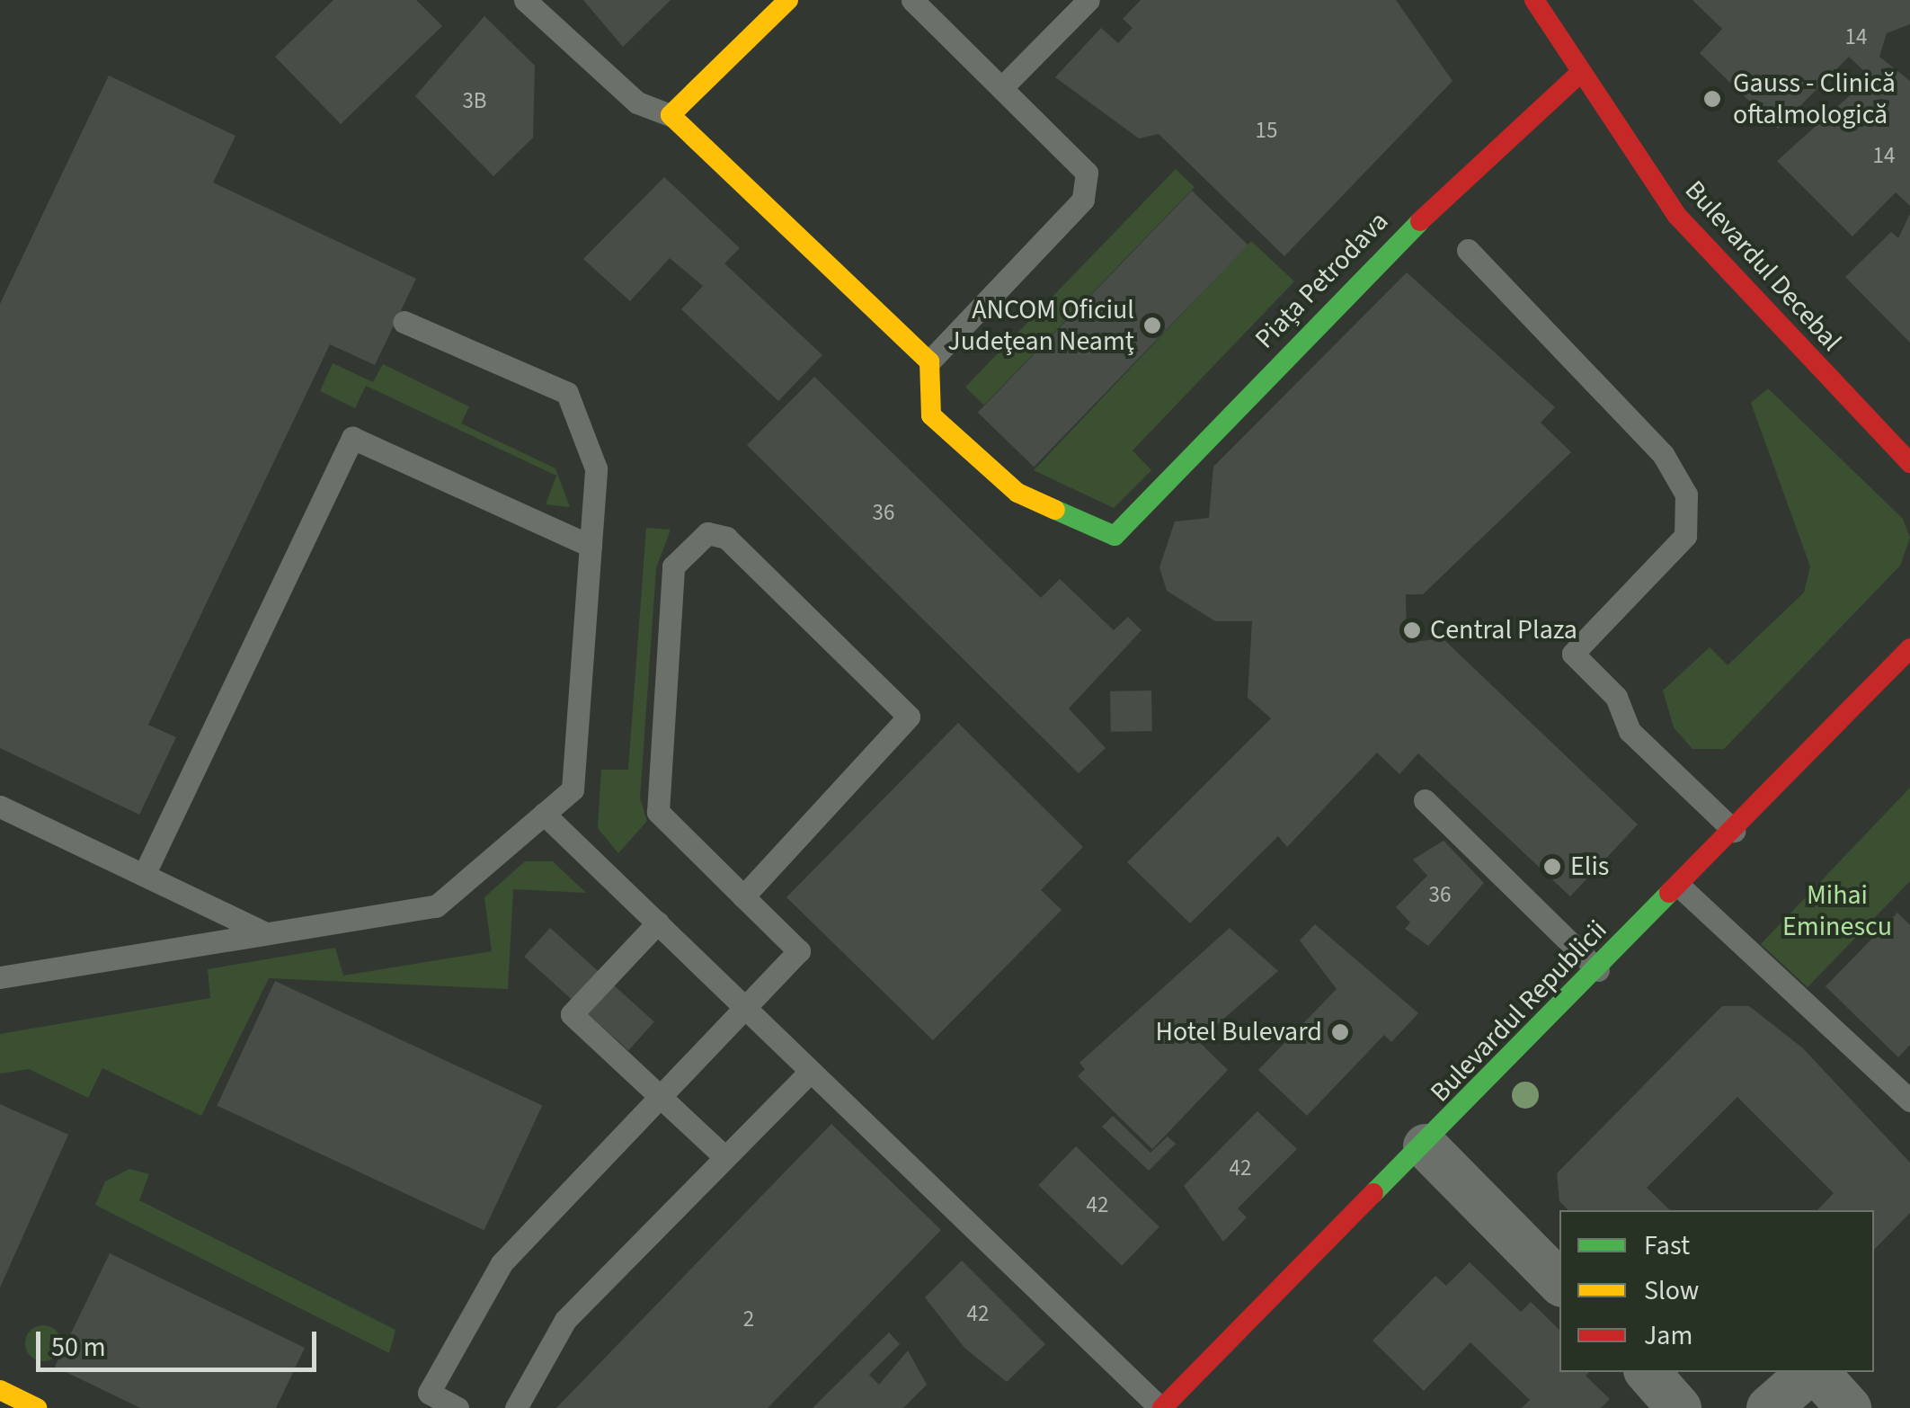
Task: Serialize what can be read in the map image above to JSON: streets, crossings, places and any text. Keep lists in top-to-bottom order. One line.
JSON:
{"streets":{"main road":["Bulevardul Decebal","Piața Petrodava","Bulevardul Republicii"]},"crossings":[["Bulevardul Decebal","Piața Petrodava"]],"parks":["Mihai Eminescu"],"places":["Gauss - Clinică oftalmologică","ANCOM Oficiul Judeţean Neamţ","Central Plaza","Elis","Hotel Bulevard"],"house_numbers":["14","3B","15","14","36","36","42","42","42","2"],"legend":["Fast","Slow","Jam"],"scale_bar":"50 m"}
